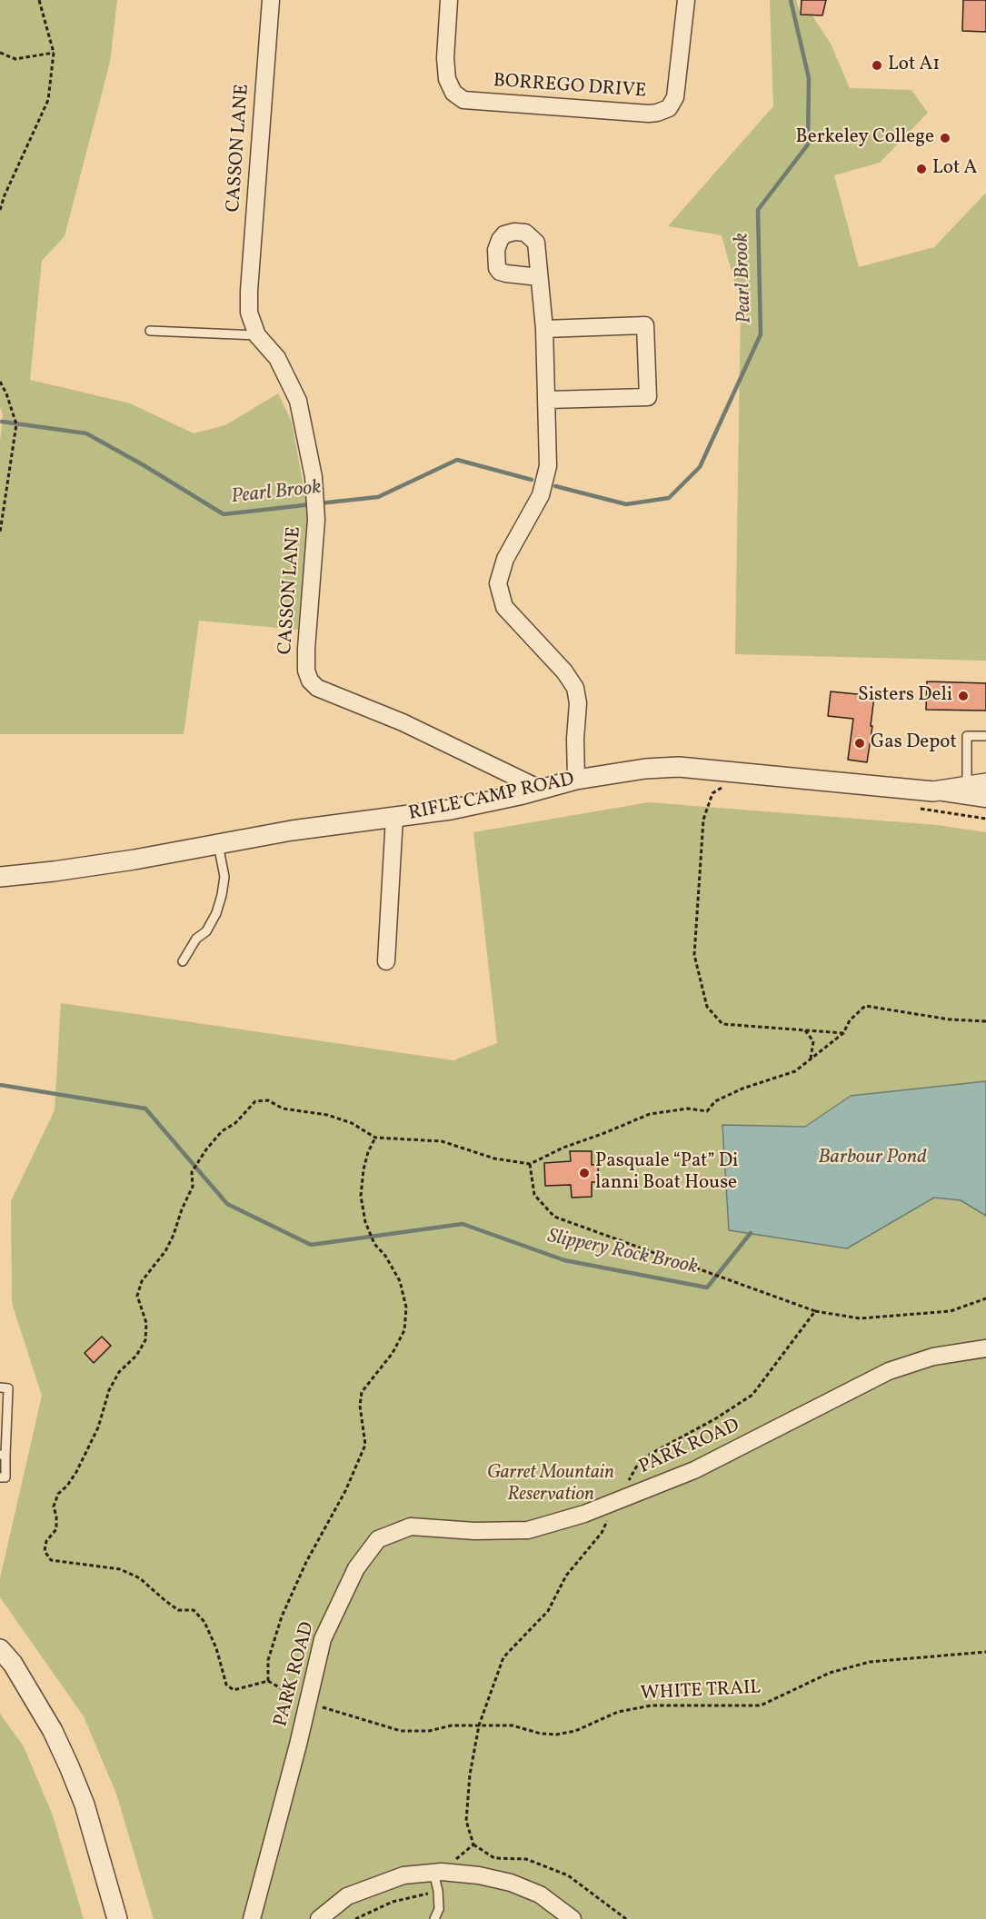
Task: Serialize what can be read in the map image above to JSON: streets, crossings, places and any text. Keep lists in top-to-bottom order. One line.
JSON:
{"streets":{"street":["BORREGO DRIVE","CASSON LANE","RIFLE CAMP ROAD","PARK ROAD"],"path":["WHITE TRAIL"]},"crossings":[["CASSON LANE","RIFLE CAMP ROAD"],["PARK ROAD","WHITE TRAIL"]],"water":["Pearl Brook","Barbour Pond","Slippery Rock Brook"],"parks":["Garret Mountain Reservation"],"places":["Lot A1","Berkeley College","Lot A","Sisters Deli","Gas Depot","Pasquale “Pat” Di lanni Boat House"]}
